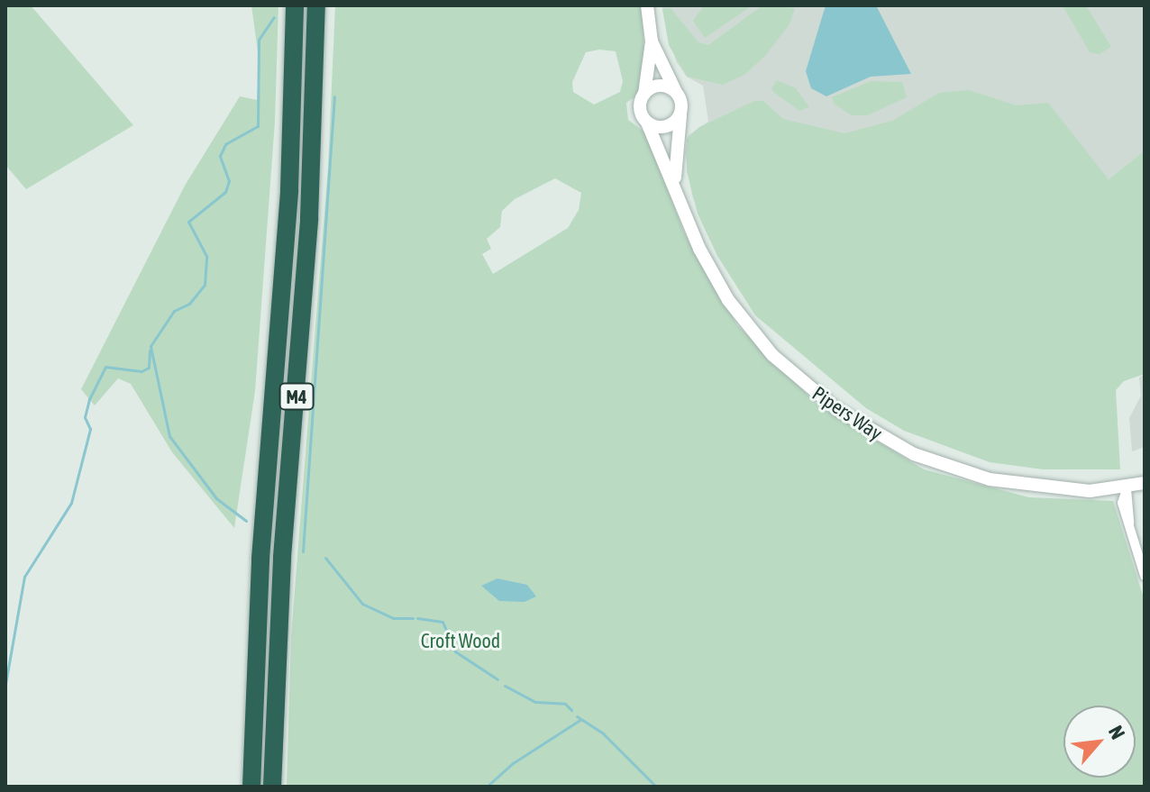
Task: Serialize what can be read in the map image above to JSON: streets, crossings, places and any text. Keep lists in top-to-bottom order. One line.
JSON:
{"streets":{"highway":["M4"],"main road":["Pipers Way"]},"parks":["Croft Wood"],"north":"top right"}
